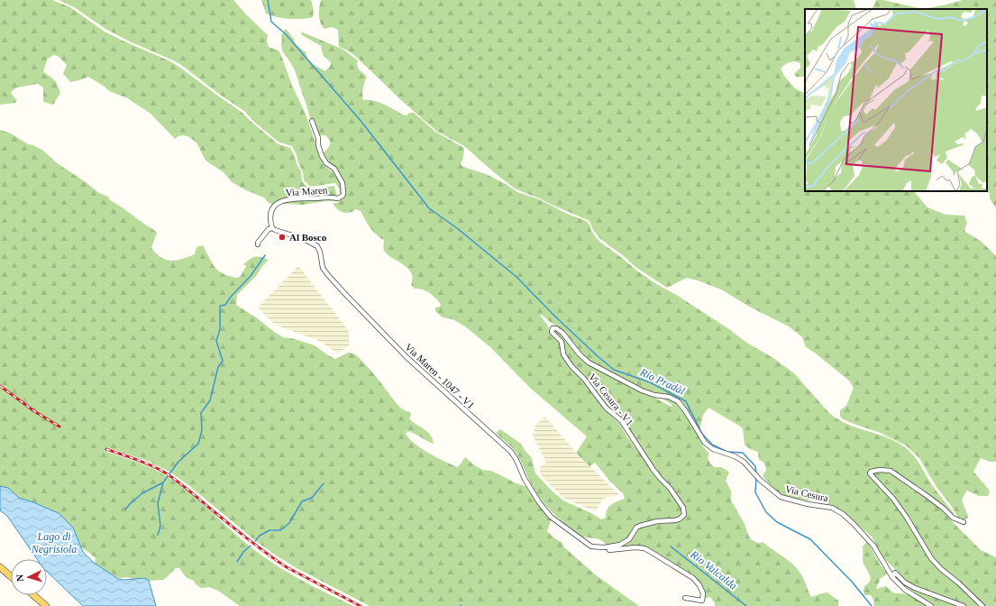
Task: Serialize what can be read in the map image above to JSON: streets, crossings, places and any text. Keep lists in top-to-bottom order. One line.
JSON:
{"streets":{"street":["Via Maren","Via Maren - 1047 - V1","Via Cesura - V1","Via Cesura"]},"crossings":[["Via Maren","Via Maren - 1047 - V1"],["Via Maren - 1047 - V1","Via Cesura - V1"],["Via Cesura - V1","Via Cesura"]],"water":["Rio Pradàl","Lago di Negrisiola","Rio Valcalda"],"places":["Al Bosco"],"north":"left"}
